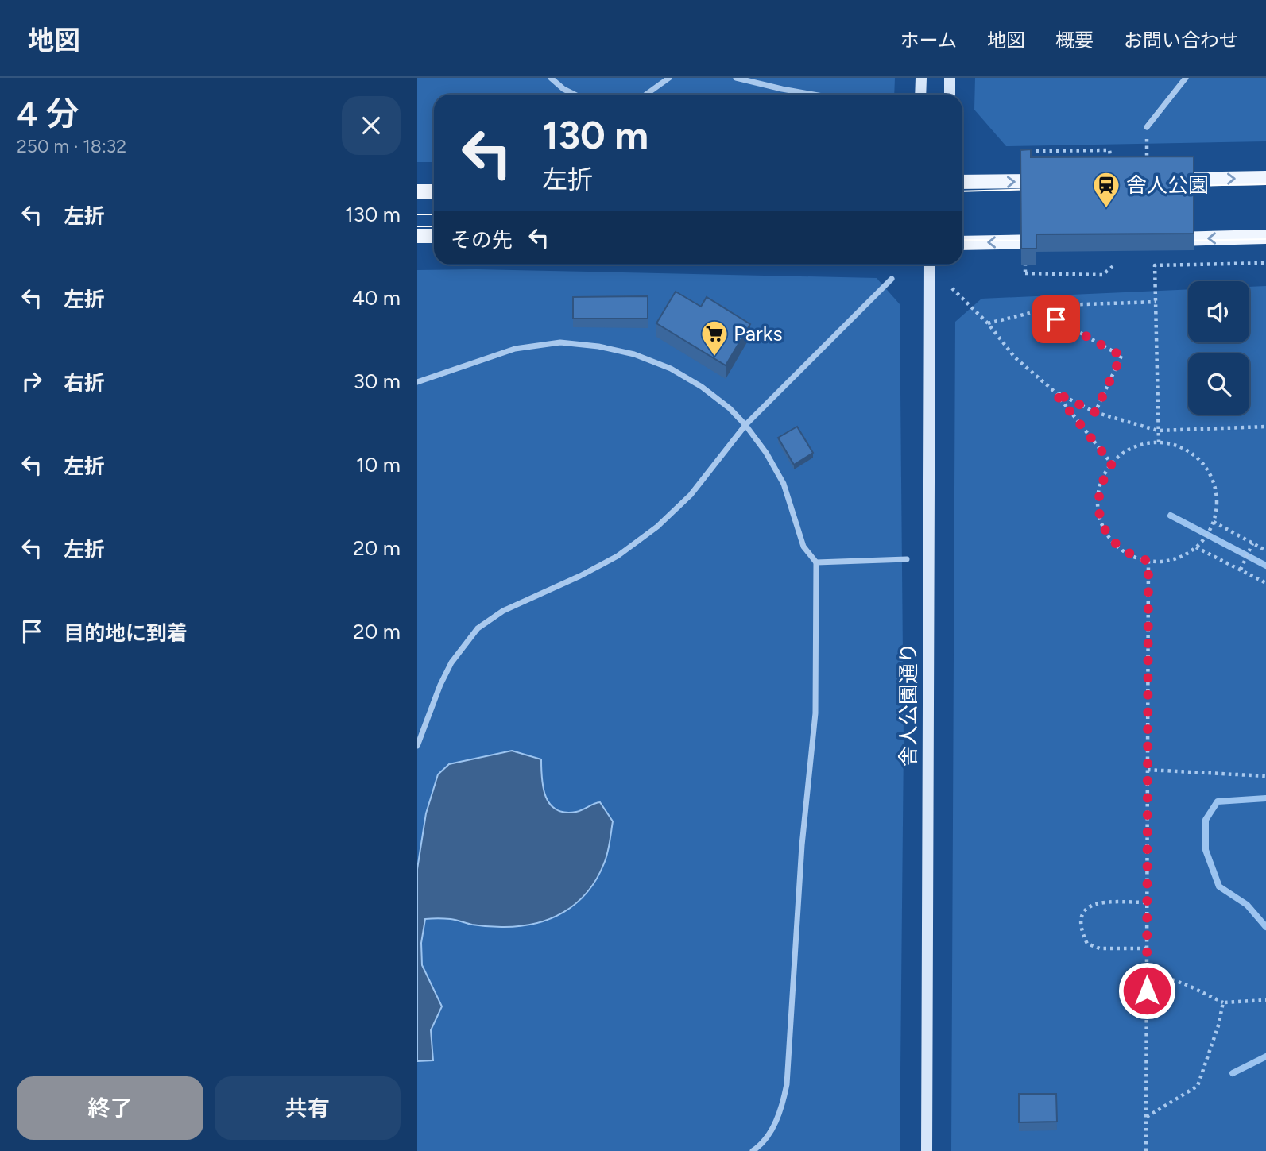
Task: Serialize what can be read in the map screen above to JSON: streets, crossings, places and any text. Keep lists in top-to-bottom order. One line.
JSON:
{"streets":{"street":["舎人公園通り"]},"places":{"station":["舎人公園"],"supermarket":["Parks"]},"page":{"header":"地図","nav":["ホーム","地図","概要","お問い合わせ"],"heading":["4 分","250 m · 18:32"],"turn":["130 m","左折"],"list":[{"name":"左折","value":"130 m"},{"name":"左折","value":"40 m"},{"name":"右折","value":"30 m"},{"name":"左折","value":"10 m"},{"name":"左折","value":"20 m"},{"name":"目的地に到着","value":"20 m"}],"then":"その先","buttons":["終了","共有"]}}
